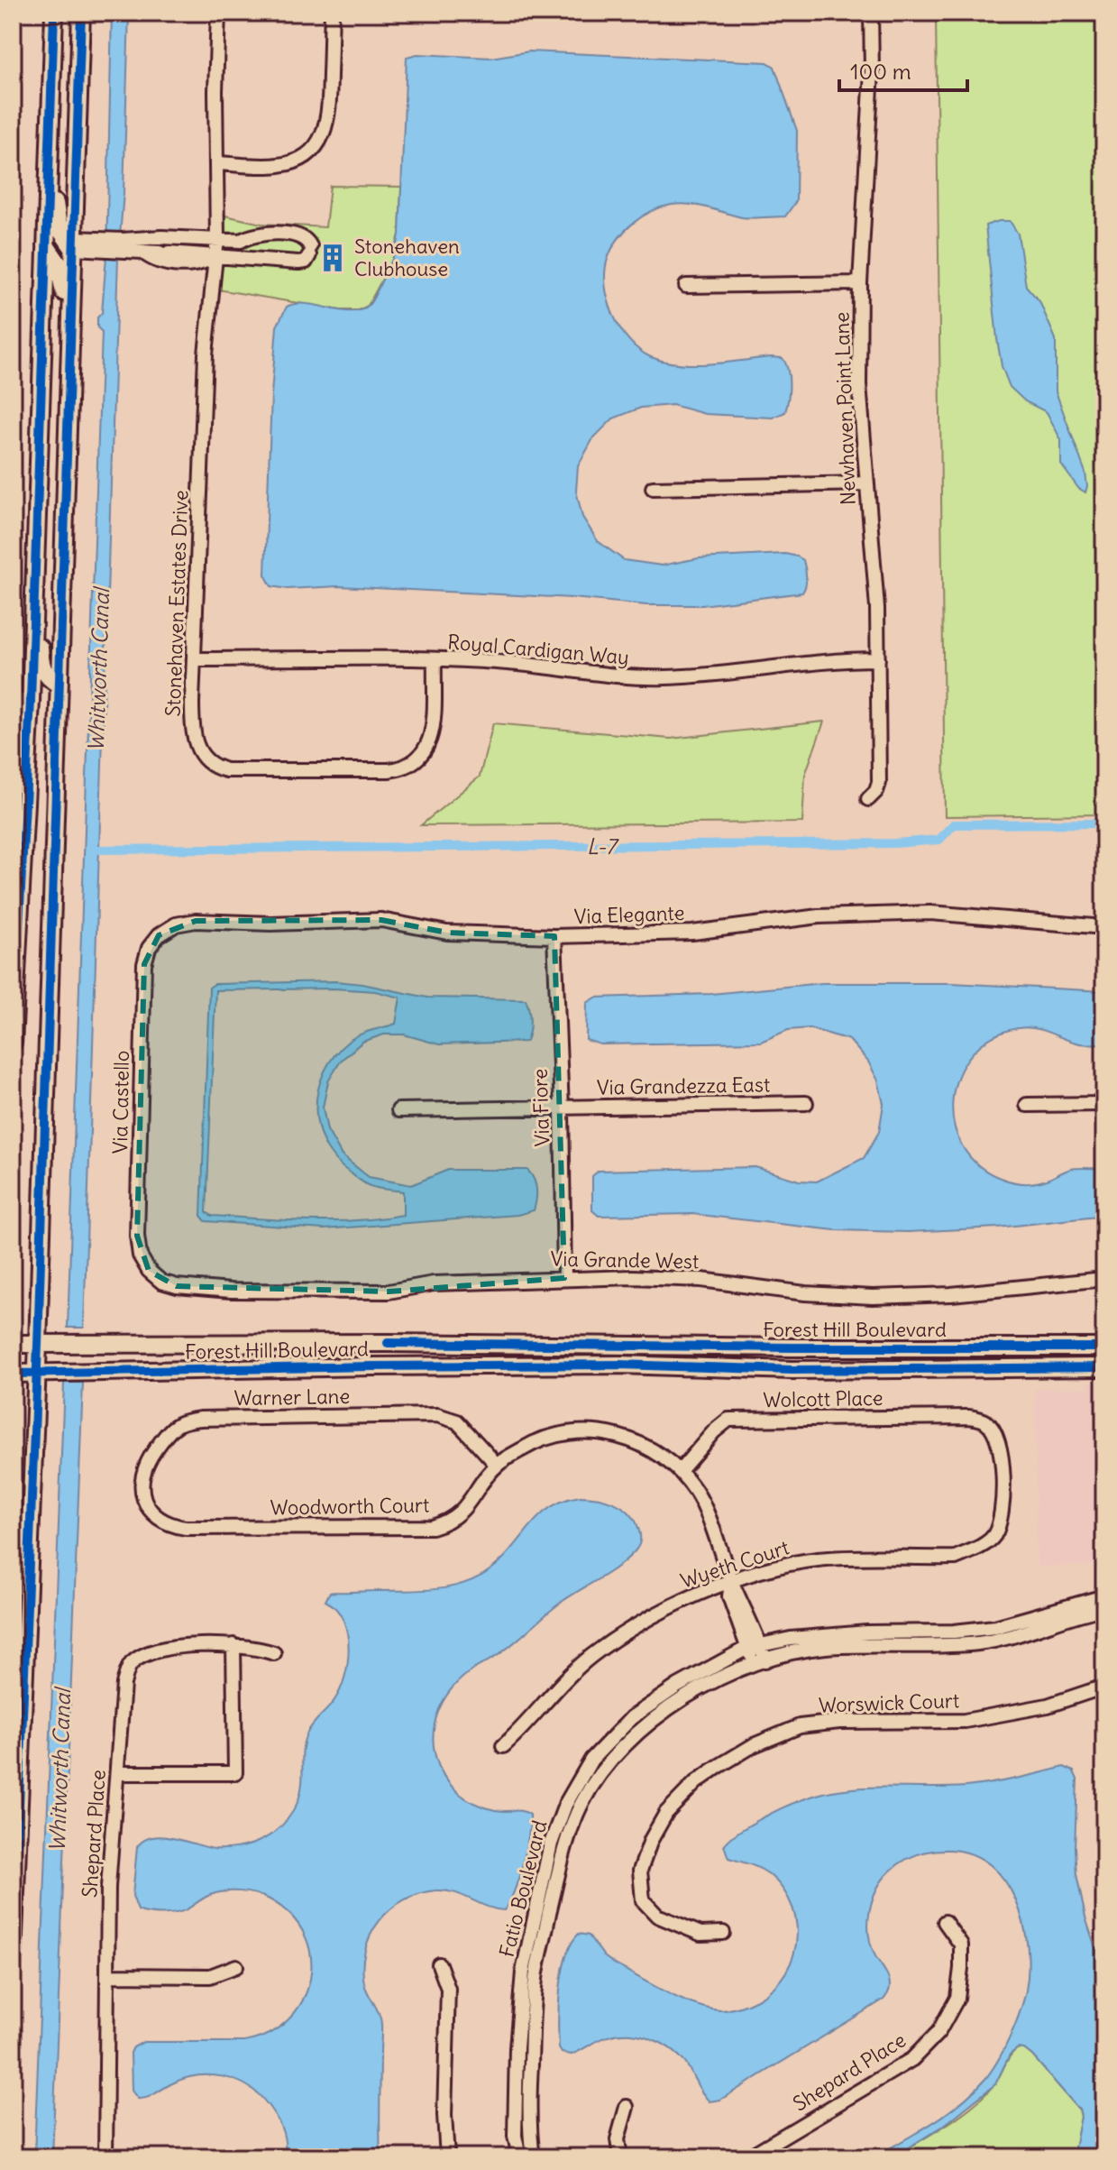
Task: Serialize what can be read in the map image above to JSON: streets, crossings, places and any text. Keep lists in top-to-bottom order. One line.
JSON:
{"streets":{"main road":["Forest Hill Boulevard"],"street":["Newhaven Point Lane","Stonehaven Estates Drive","Royal Cardigan Way","Via Elegante","Via Grandezza East","Via Castello","Via Fiore","Via Grande West","Warner Lane","Wolcott Place","Woodworth Court","Wyeth Court","Worswick Court","Shepard Place","Fatio Boulevard"]},"crossings":[["Newhaven Point Lane","Royal Cardigan Way"],["Stonehaven Estates Drive","Royal Cardigan Way"],["Via Elegante","Via Castello"],["Via Elegante","Via Fiore"],["Via Grandezza East","Via Fiore"],["Via Castello","Via Grande West"],["Via Fiore","Via Grande West"],["Warner Lane","Woodworth Court"],["Wolcott Place","Woodworth Court"],["Wolcott Place","Wyeth Court"],["Woodworth Court","Wyeth Court"],["Woodworth Court","Fatio Boulevard"]],"water":["Whitworth Canal","L-7"],"places":{"building":["Stonehaven Clubhouse"]},"scale_bar":"100 m"}
